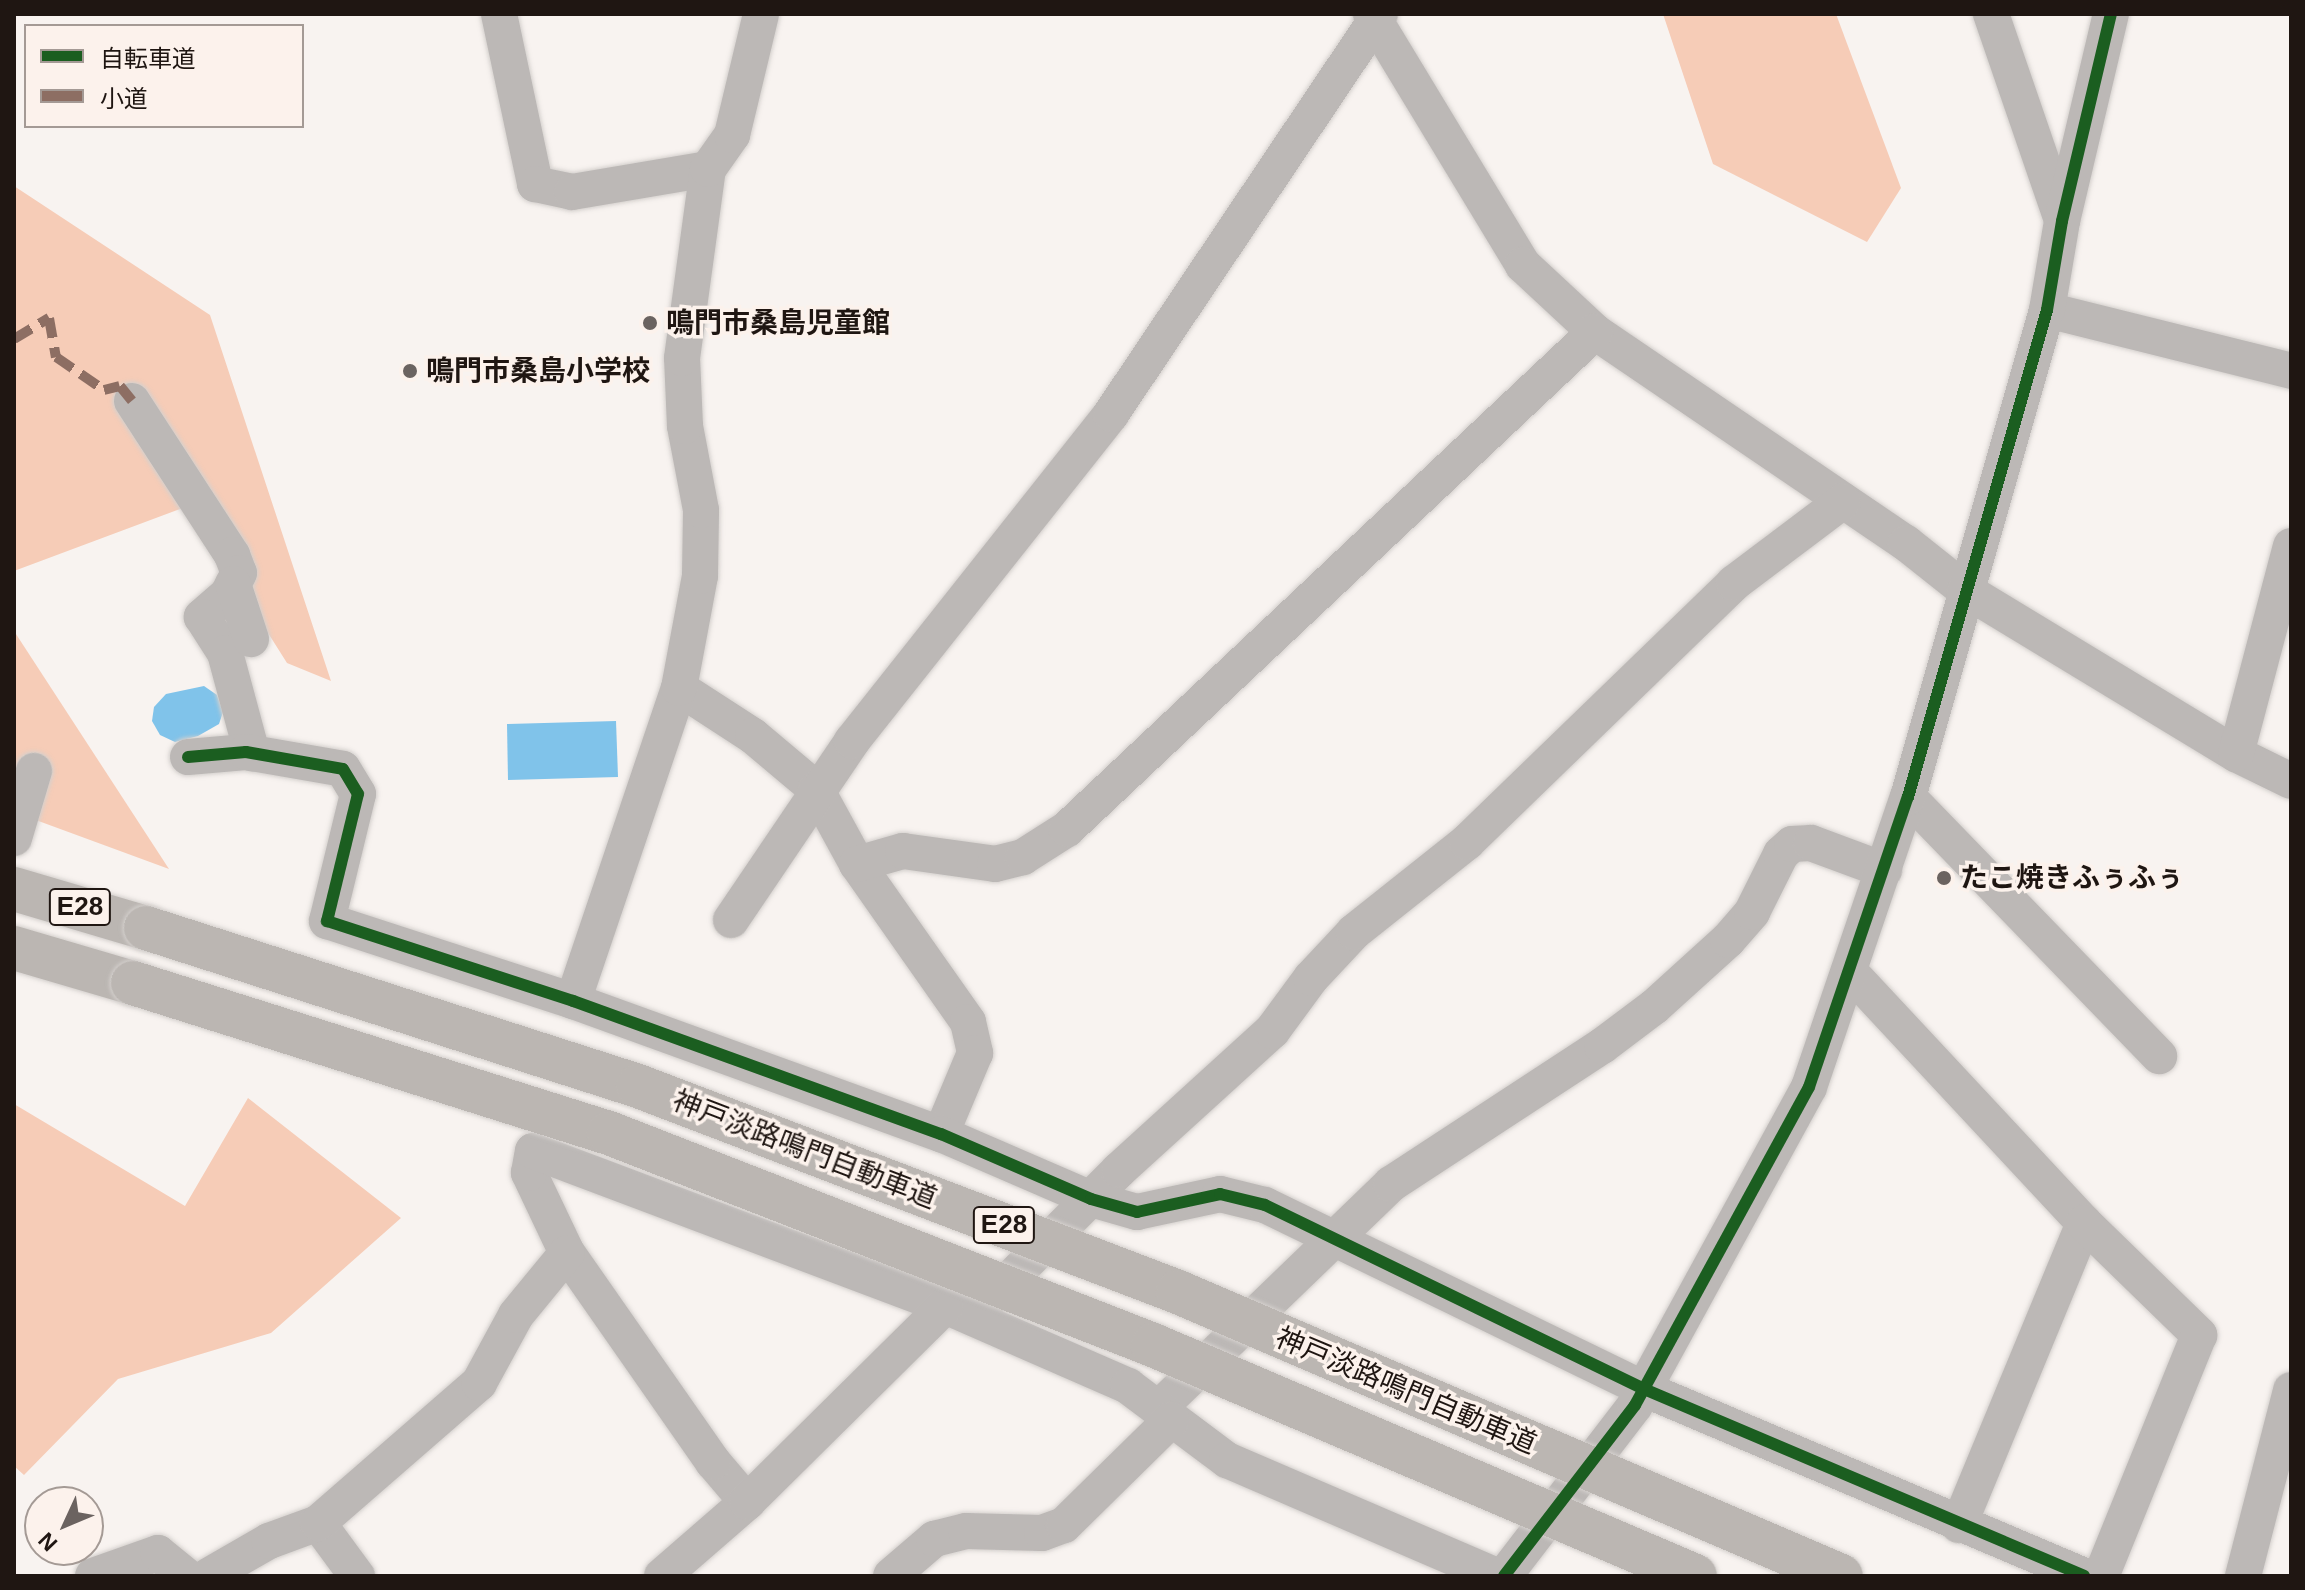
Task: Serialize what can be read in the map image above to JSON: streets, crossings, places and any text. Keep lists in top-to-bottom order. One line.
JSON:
{"streets":{"highway":["E28","神戸淡路鳴門自動車道"]},"places":["鳴門市桑島児童館","鳴門市桑島小学校","たこ焼きふぅふぅ"],"legend":["自転車道","小道"],"north":"bottom left"}
